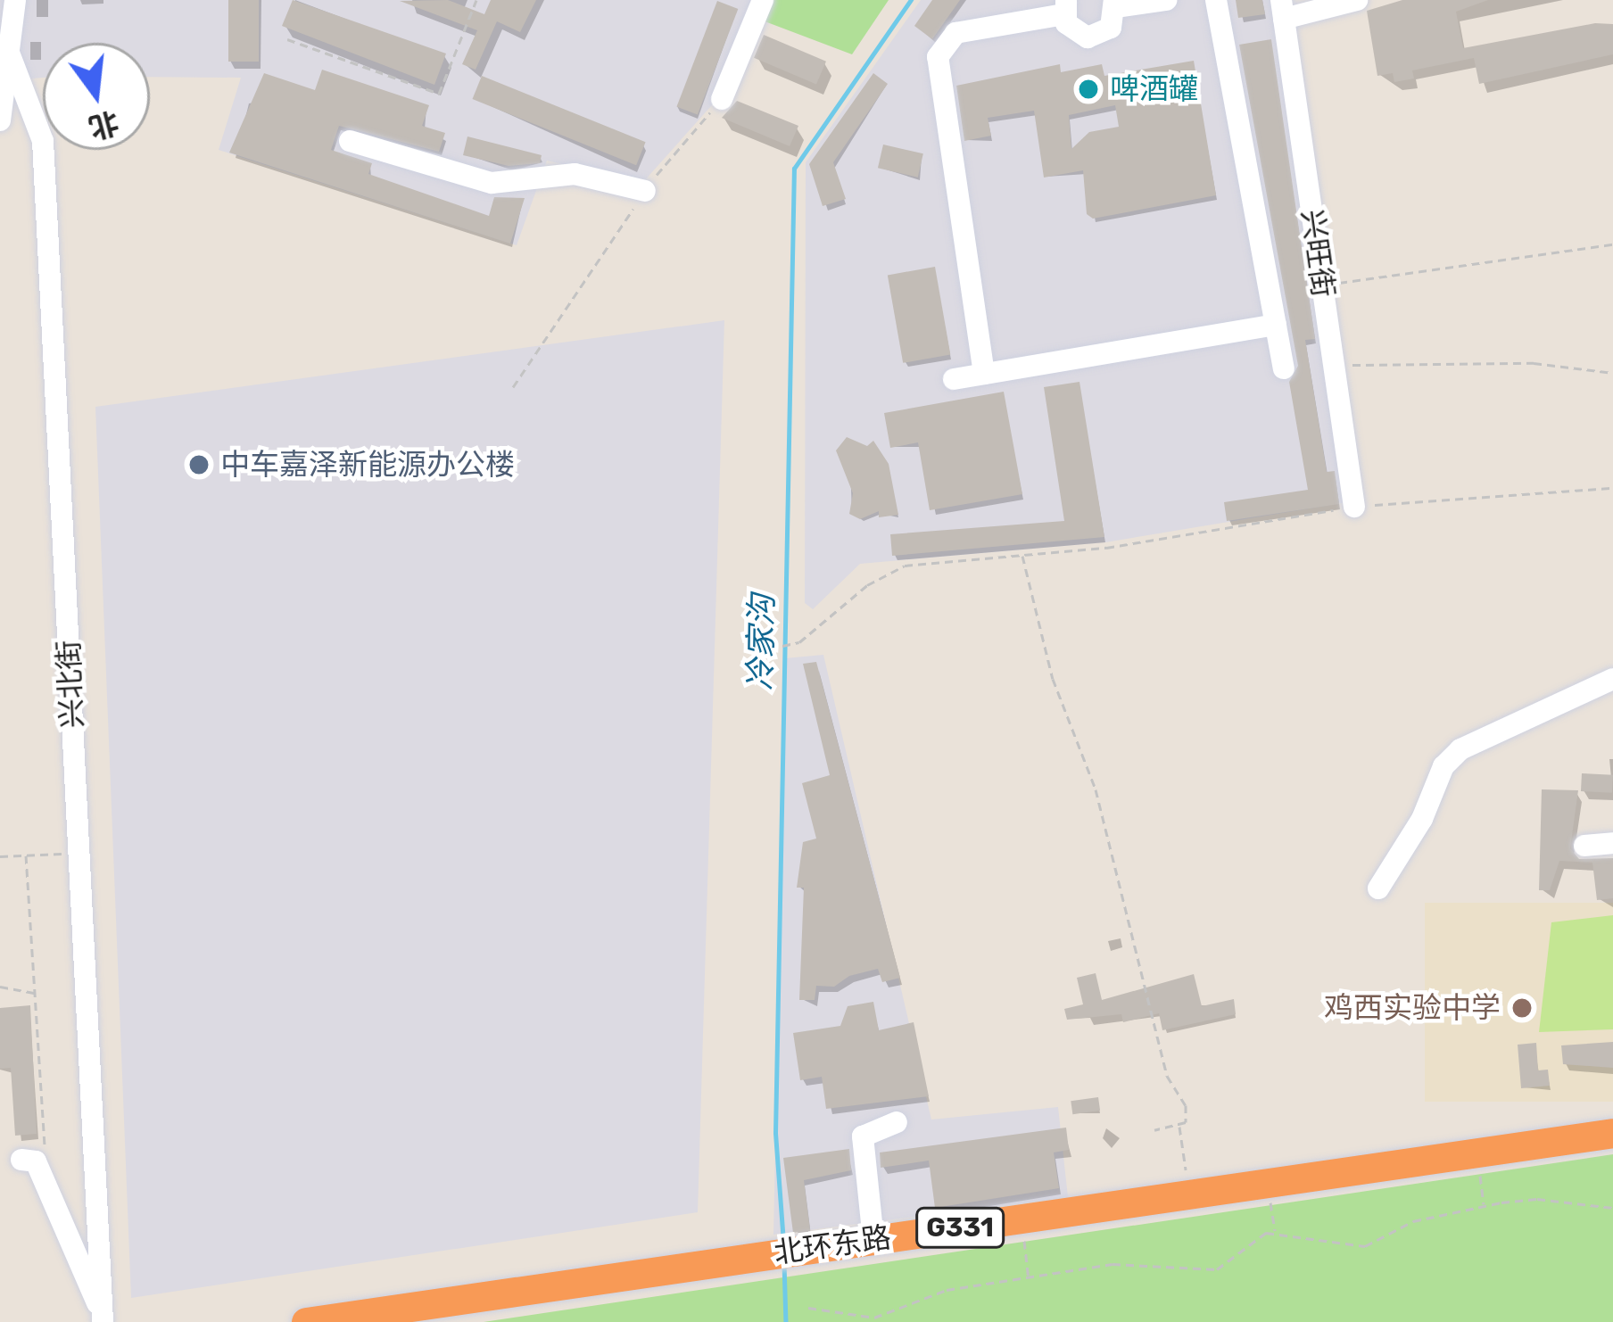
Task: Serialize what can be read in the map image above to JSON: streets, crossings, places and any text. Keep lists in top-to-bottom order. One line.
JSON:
{"streets":{"highway":["G331","北环东路"],"street":["兴旺街","兴北街"]},"water":["冷家沟"],"places":["啤酒罐","中车嘉泽新能源办公楼","鸡西实验中学"],"north":"bottom"}
